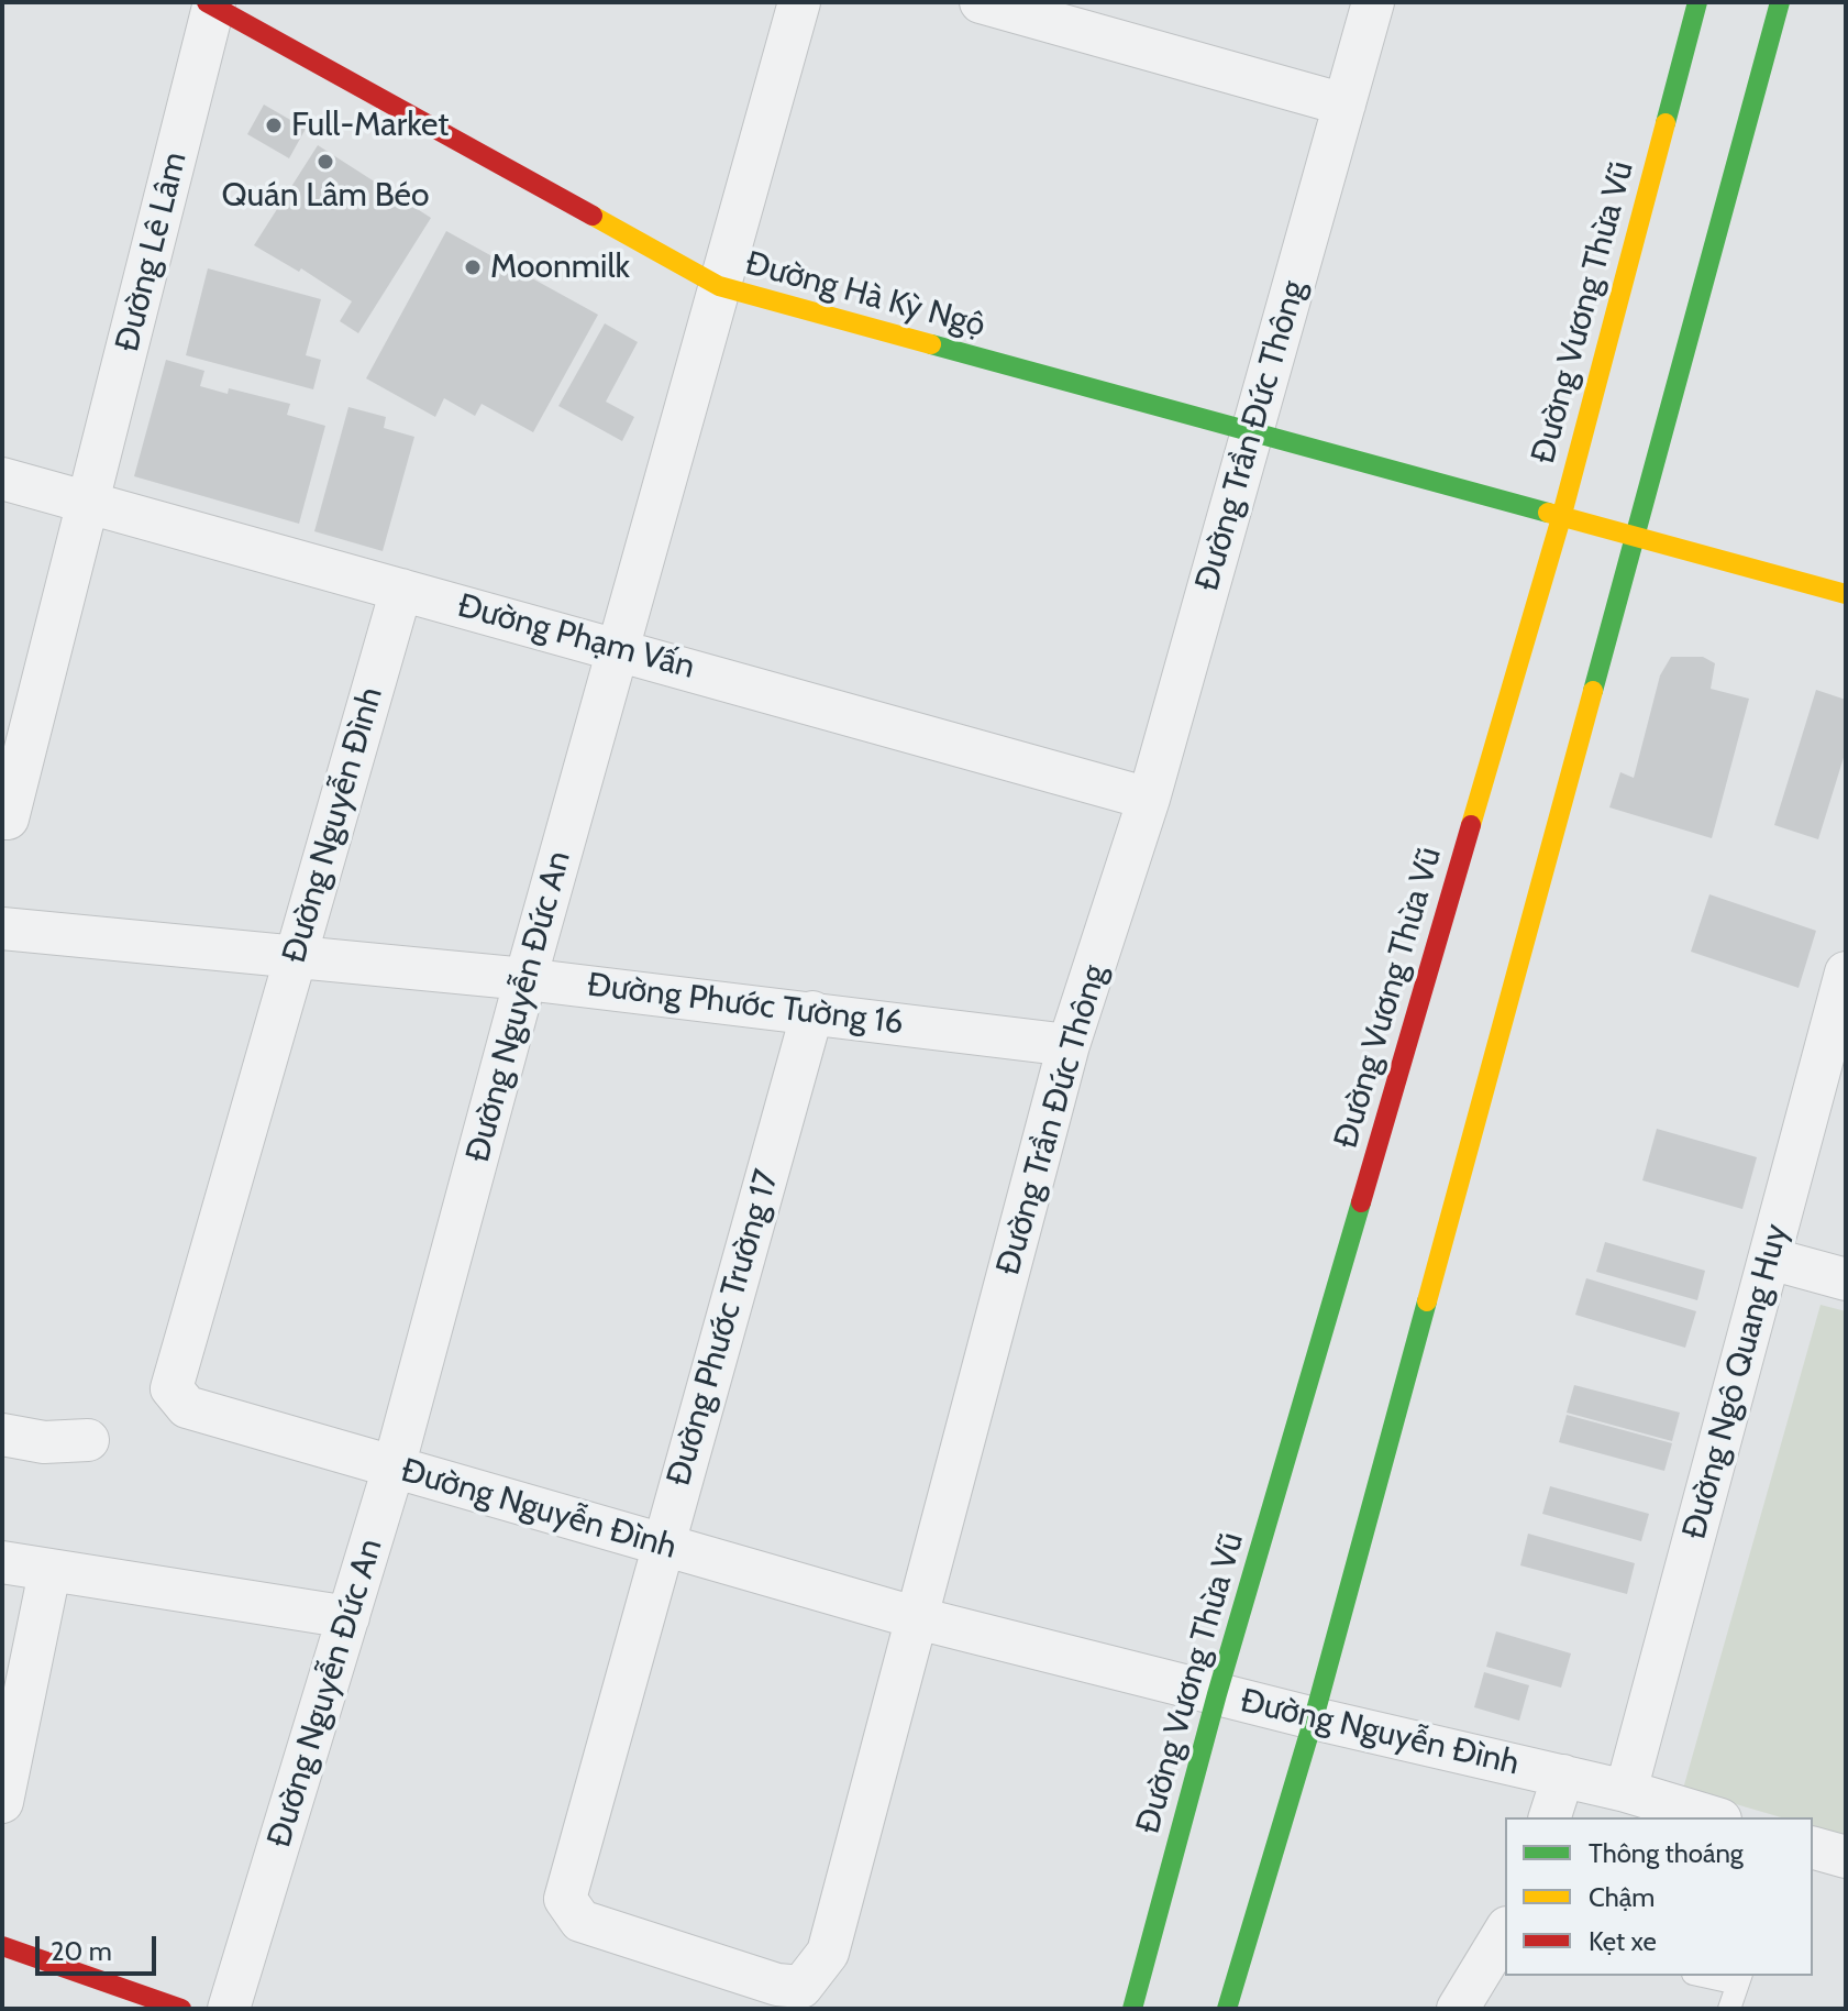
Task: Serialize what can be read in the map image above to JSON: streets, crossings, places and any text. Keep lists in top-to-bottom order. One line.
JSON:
{"streets":{"street":["Đường Lê Lâm","Đường Hà Kỳ Ngộ","Đường Vương Thừa Vũ","Đường Trần Đức Thông","Đường Phạm Vấn","Đường Nguyễn Đình","Đường Phước Tường 16","Đường Nguyễn Đức An","Đường Phước Trường 17","Đường Ngô Quang Huy"]},"crossings":[["Đường Lê Lâm","Đường Hà Kỳ Ngộ"],["Đường Lê Lâm","Đường Phạm Vấn"],["Đường Hà Kỳ Ngộ","Đường Vương Thừa Vũ"],["Đường Hà Kỳ Ngộ","Đường Trần Đức Thông"],["Đường Hà Kỳ Ngộ","Đường Nguyễn Đức An"],["Đường Vương Thừa Vũ","Đường Nguyễn Đình"],["Đường Trần Đức Thông","Đường Phạm Vấn"],["Đường Trần Đức Thông","Đường Nguyễn Đình"],["Đường Trần Đức Thông","Đường Phước Tường 16"],["Đường Trần Đức Thông","Đường Phước Trường 17"],["Đường Phạm Vấn","Đường Nguyễn Đình"],["Đường Phạm Vấn","Đường Nguyễn Đức An"],["Đường Nguyễn Đình","Đường Phước Tường 16"],["Đường Nguyễn Đình","Đường Nguyễn Đức An"],["Đường Nguyễn Đình","Đường Phước Trường 17"],["Đường Nguyễn Đình","Đường Ngô Quang Huy"],["Đường Phước Tường 16","Đường Nguyễn Đức An"],["Đường Phước Tường 16","Đường Phước Trường 17"]],"places":["Full-Market","Quán Lâm Béo","Moonmilk"],"legend":["Thông thoáng","Chậm","Kẹt xe"],"scale_bar":"20 m"}
